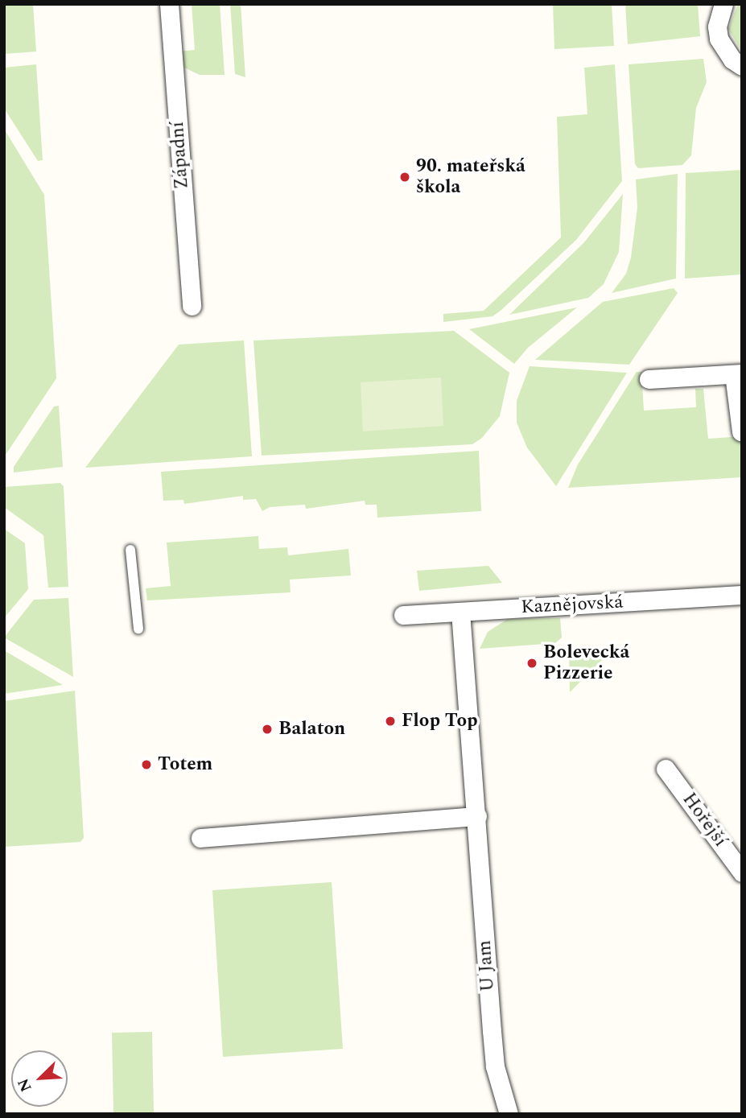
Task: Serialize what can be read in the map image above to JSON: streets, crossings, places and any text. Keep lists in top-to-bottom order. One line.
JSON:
{"streets":{"street":["Západní","Kaznějovská","Hořejší","U Jam"]},"crossings":[["Kaznějovská","U Jam"]],"places":["90. mateřská škola","Bolevecká Pizzerie","Flop Top","Balaton","Totem"],"north":"bottom left"}
